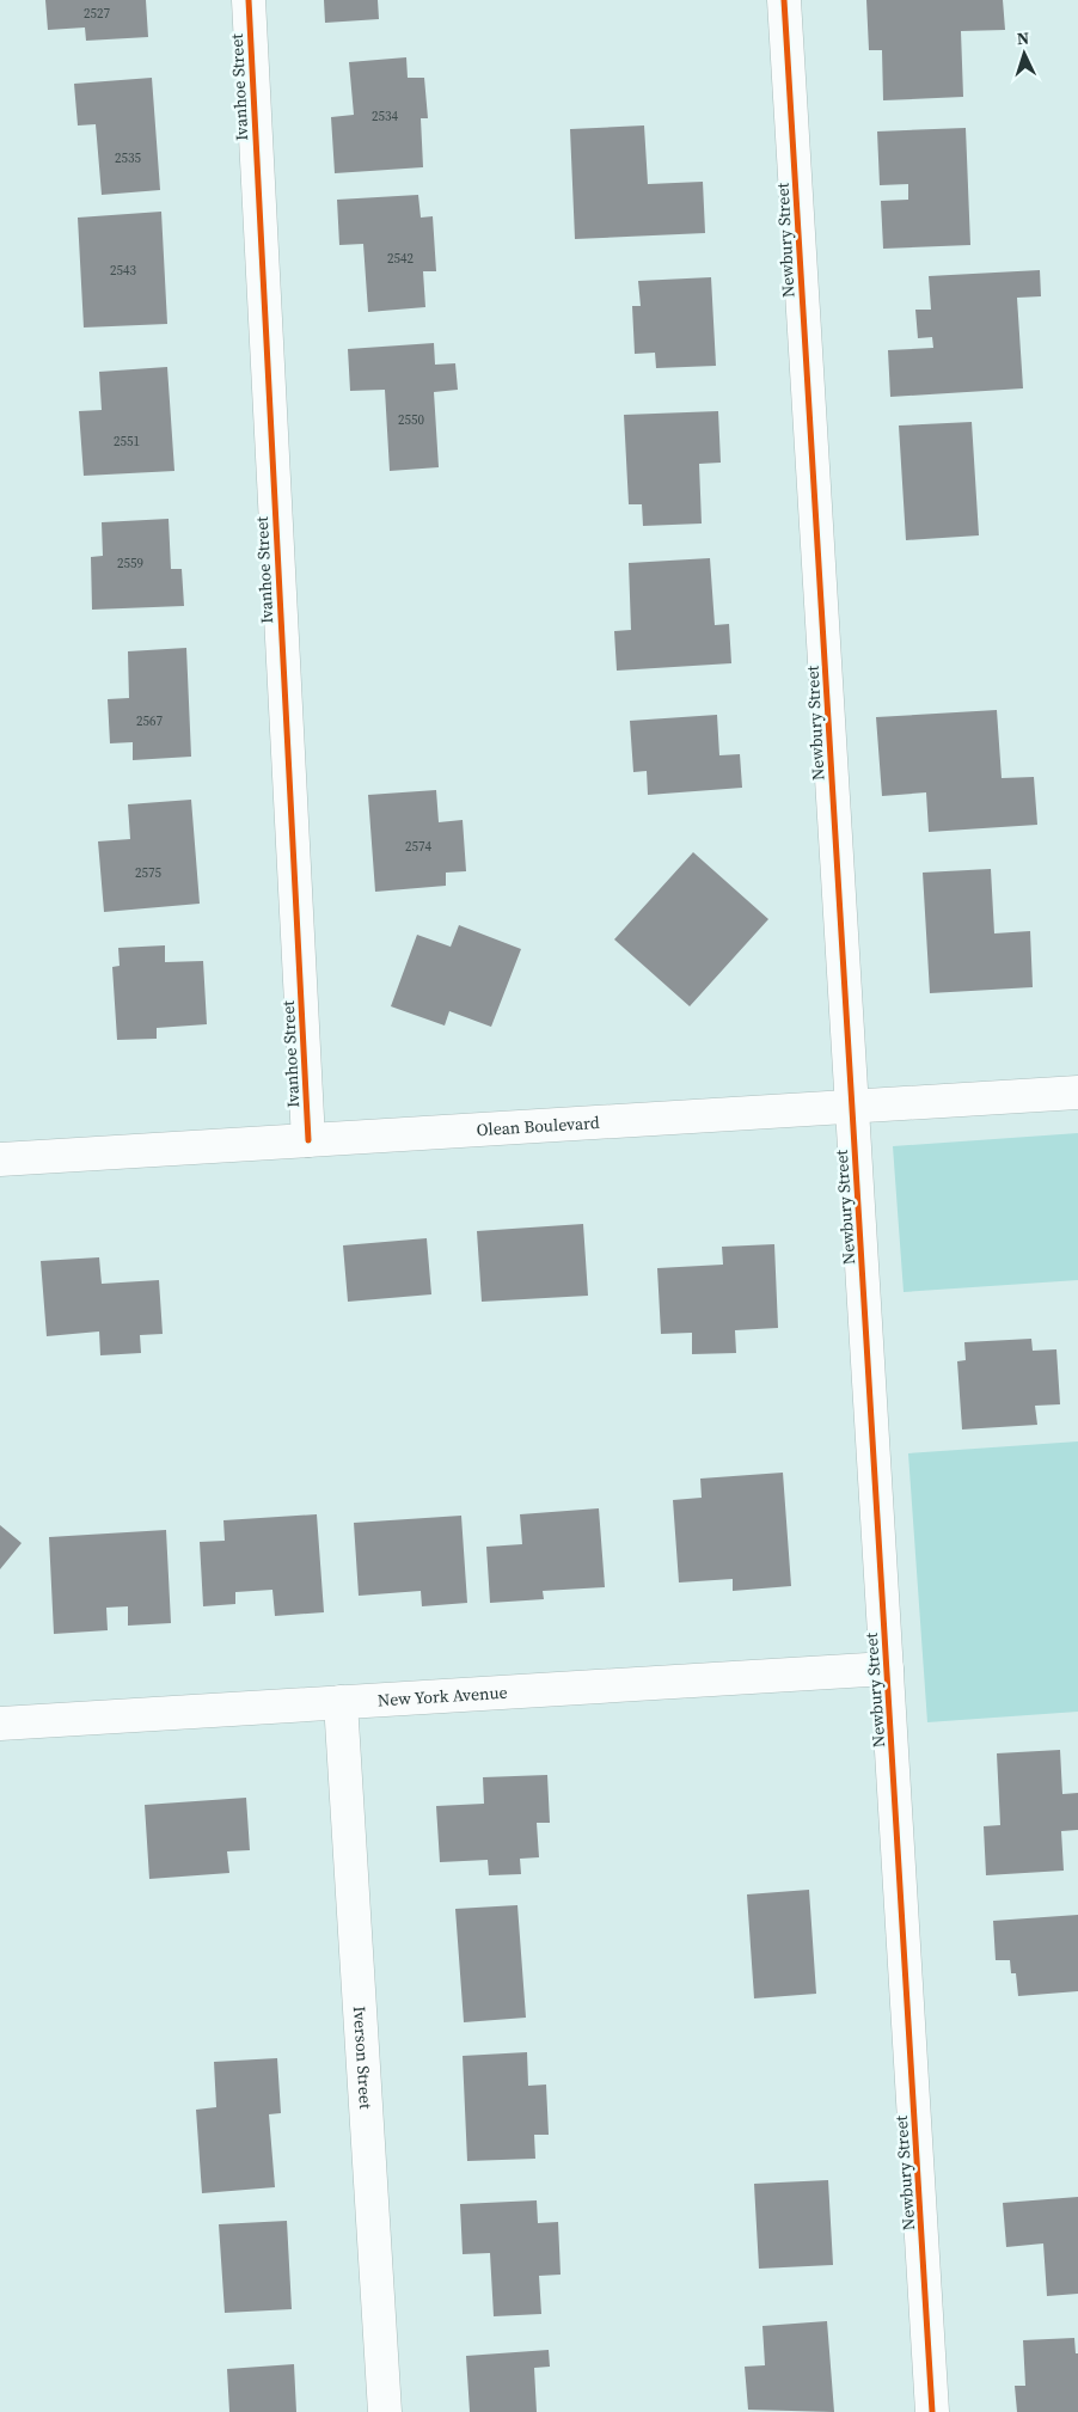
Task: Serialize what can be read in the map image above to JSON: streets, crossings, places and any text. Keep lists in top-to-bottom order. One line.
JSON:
{"streets":{"street":["Ivanhoe Street","Newbury Street","Olean Boulevard","New York Avenue","Iverson Street"]},"crossings":[["Ivanhoe Street","Olean Boulevard"],["Newbury Street","Olean Boulevard"],["Newbury Street","New York Avenue"],["New York Avenue","Iverson Street"]],"house_numbers":["2527","2534","2535","2542","2543","2550","2551","2559","2567","2574","2575"],"north":"top"}
